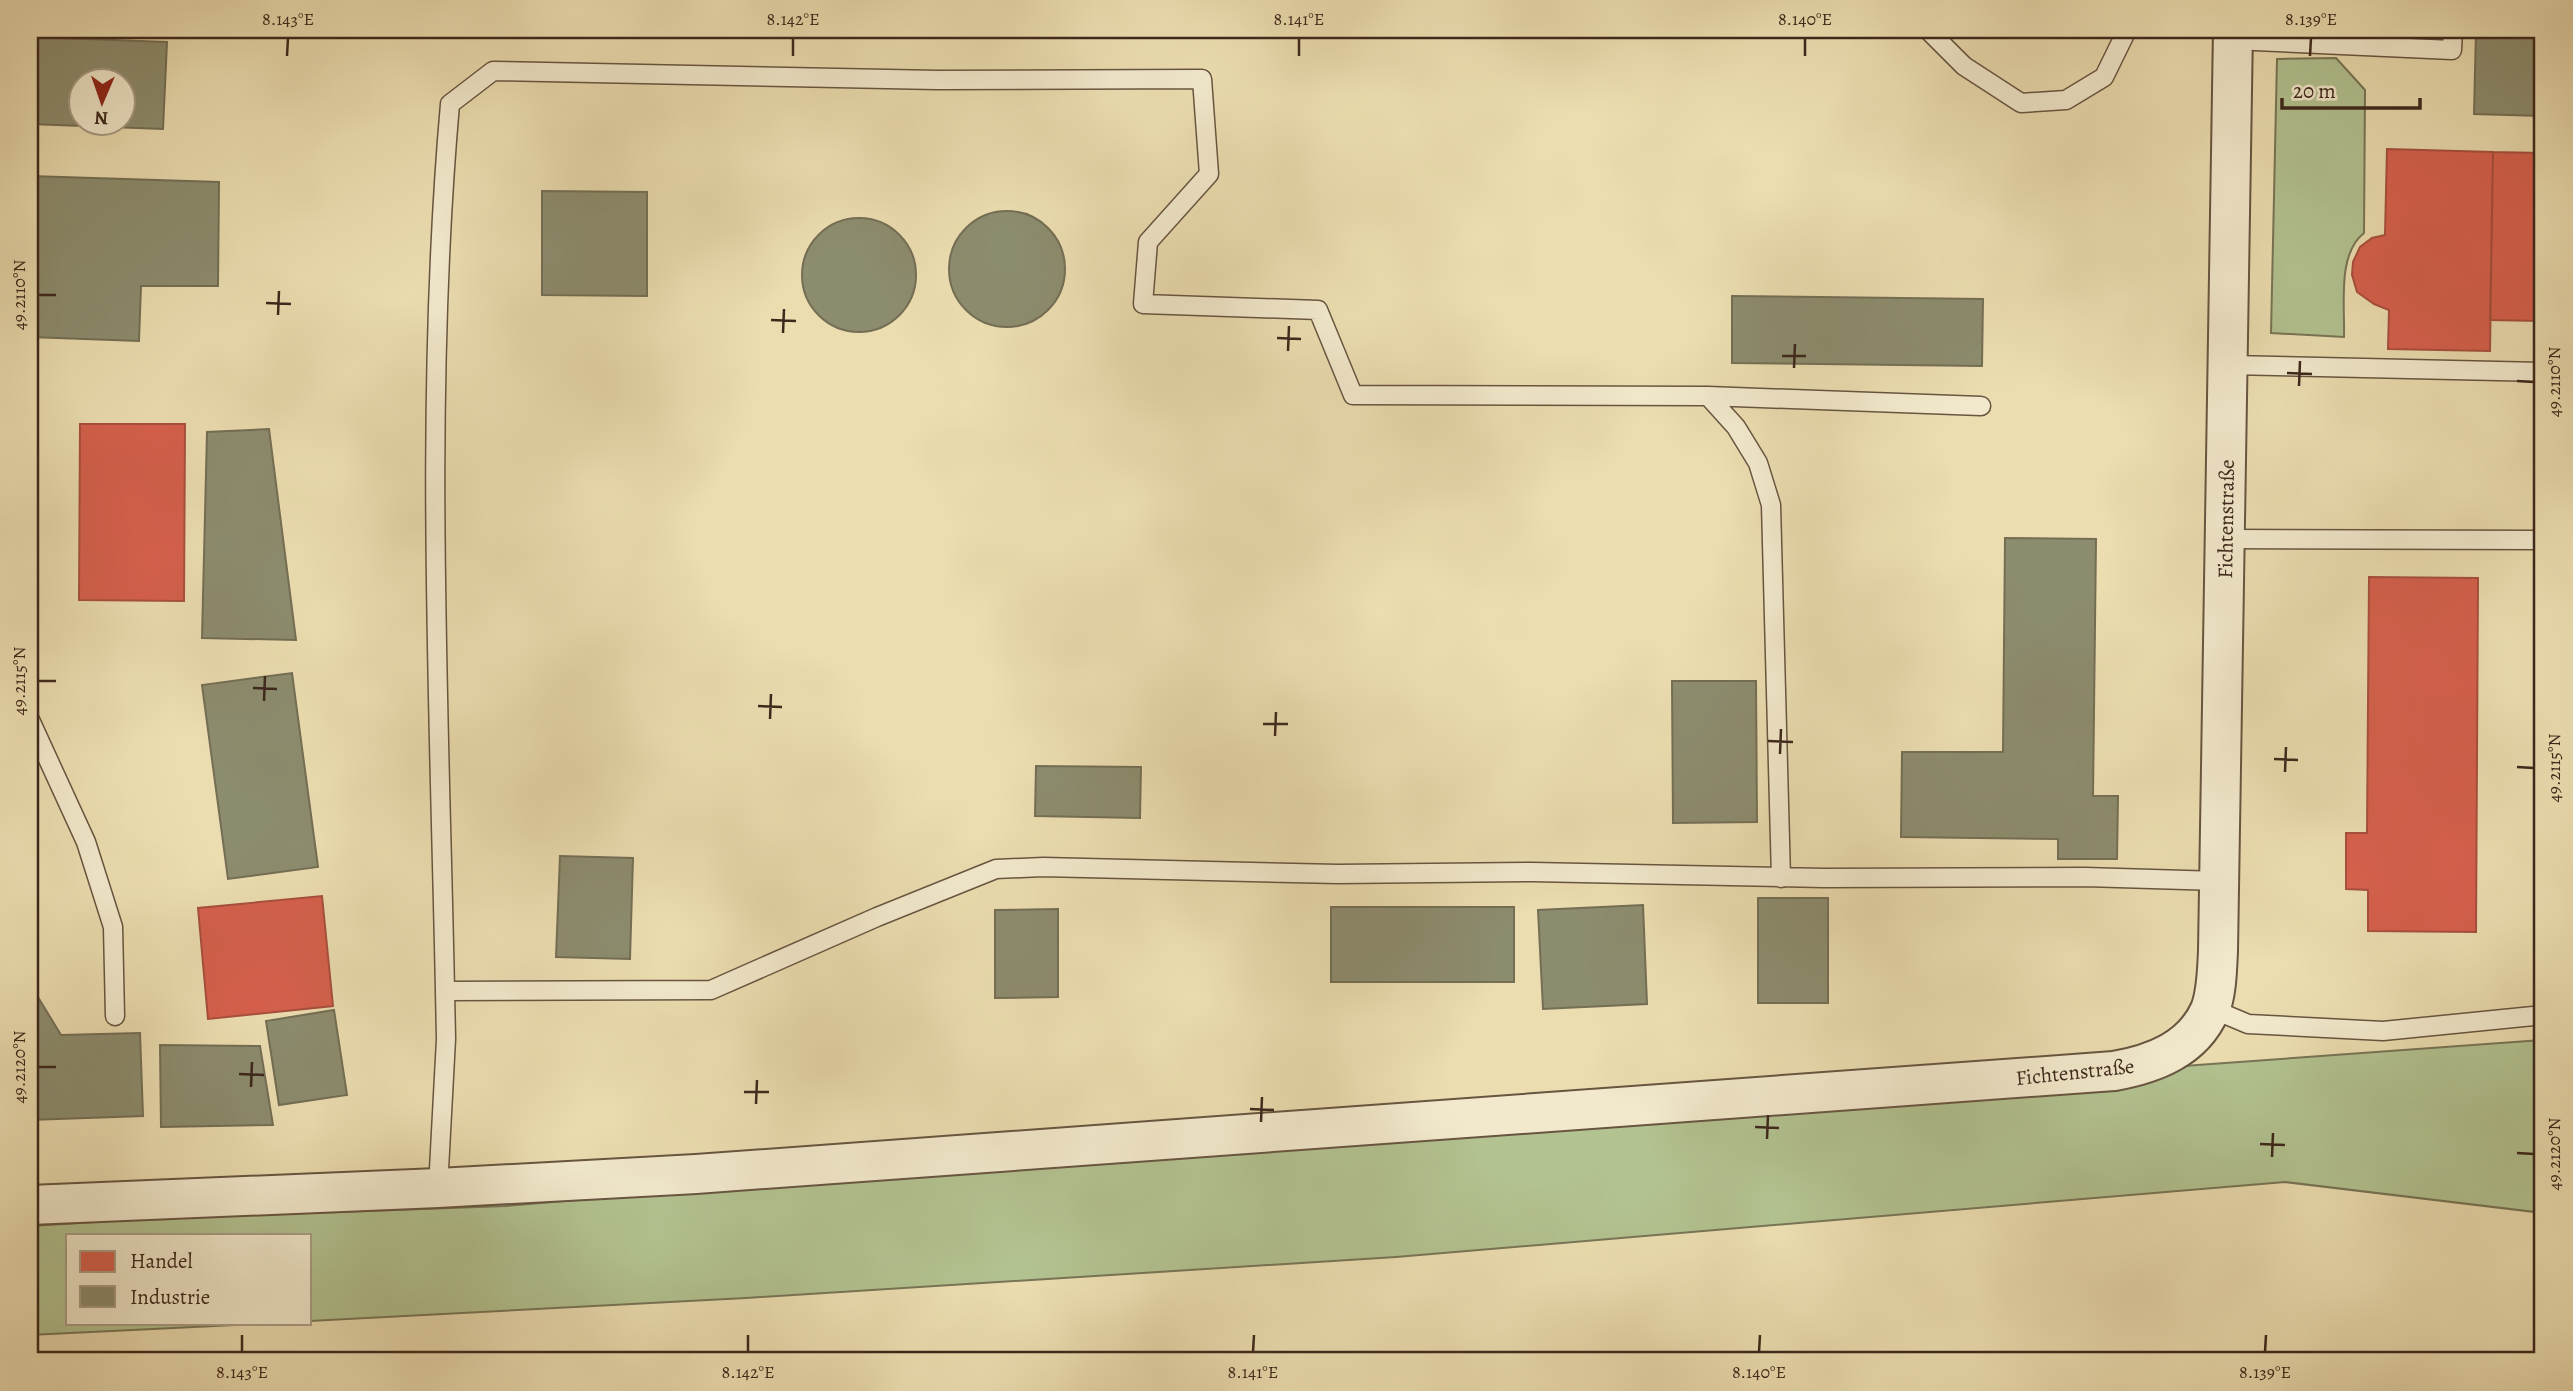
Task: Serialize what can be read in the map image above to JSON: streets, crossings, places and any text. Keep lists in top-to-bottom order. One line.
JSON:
{"streets":{"street":["Fichtenstraße"]},"legend":["Handel","Industrie"],"scale_bar":"20 m","north":"bottom","coordinates":["8.143°E","8.142°E","8.141°E","8.140°E","8.139°E","49.2110°N","49.2115°N","49.2120°N"]}
